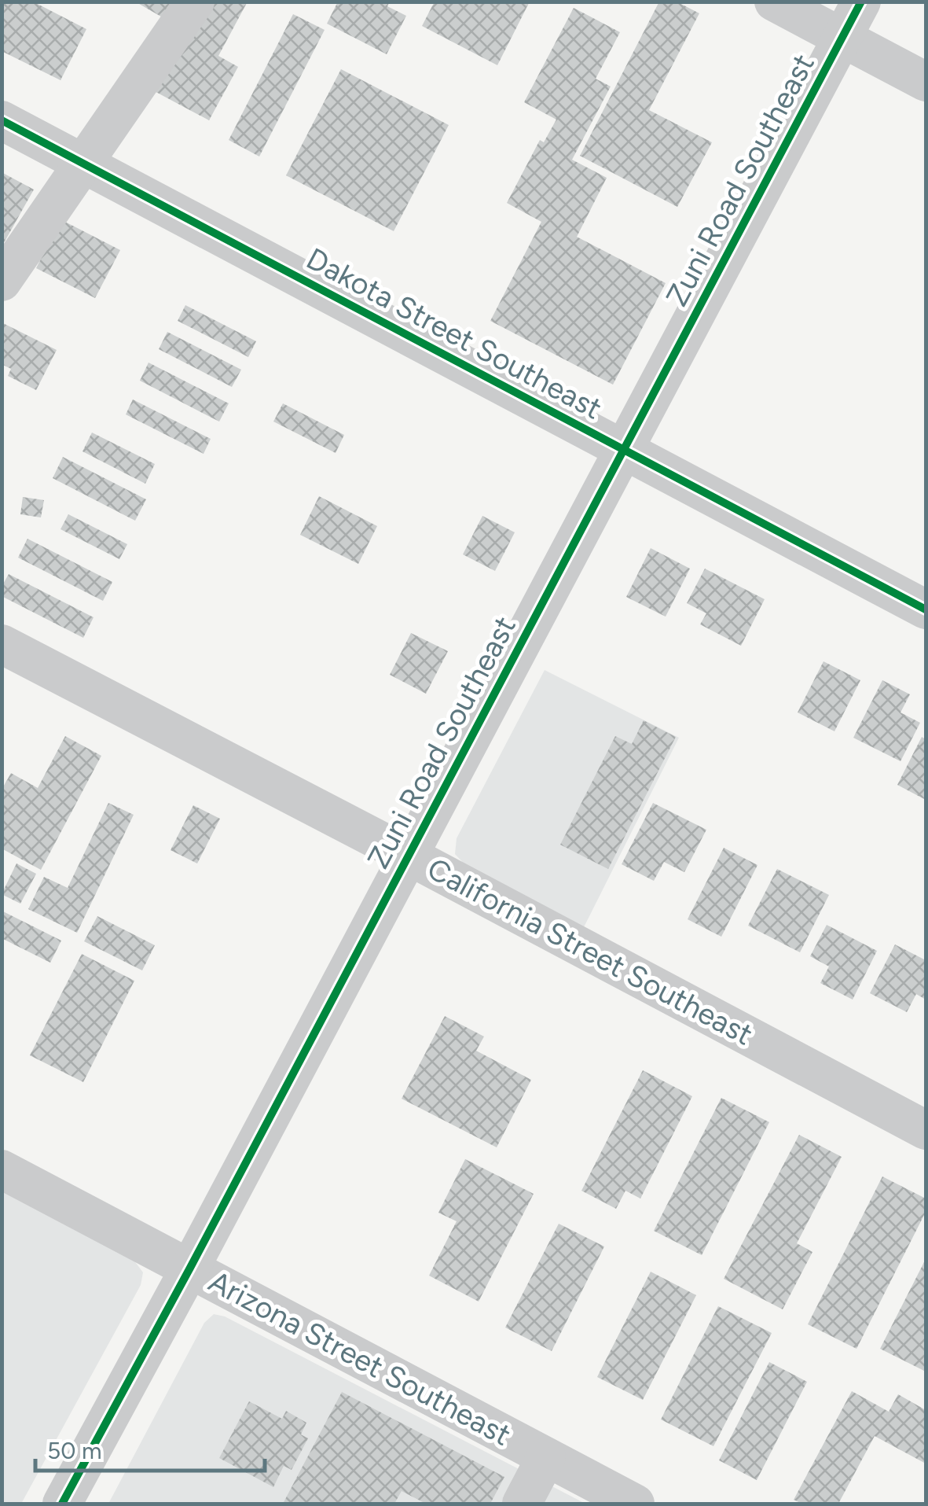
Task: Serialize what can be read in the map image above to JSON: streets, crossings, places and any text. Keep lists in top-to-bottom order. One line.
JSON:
{"streets":{"street":["Zuni Road Southeast","Dakota Street Southeast","California Street Southeast","Arizona Street Southeast"]},"crossings":[["Zuni Road Southeast","Dakota Street Southeast"],["Zuni Road Southeast","California Street Southeast"],["Zuni Road Southeast","Arizona Street Southeast"]],"scale_bar":"50 m"}
